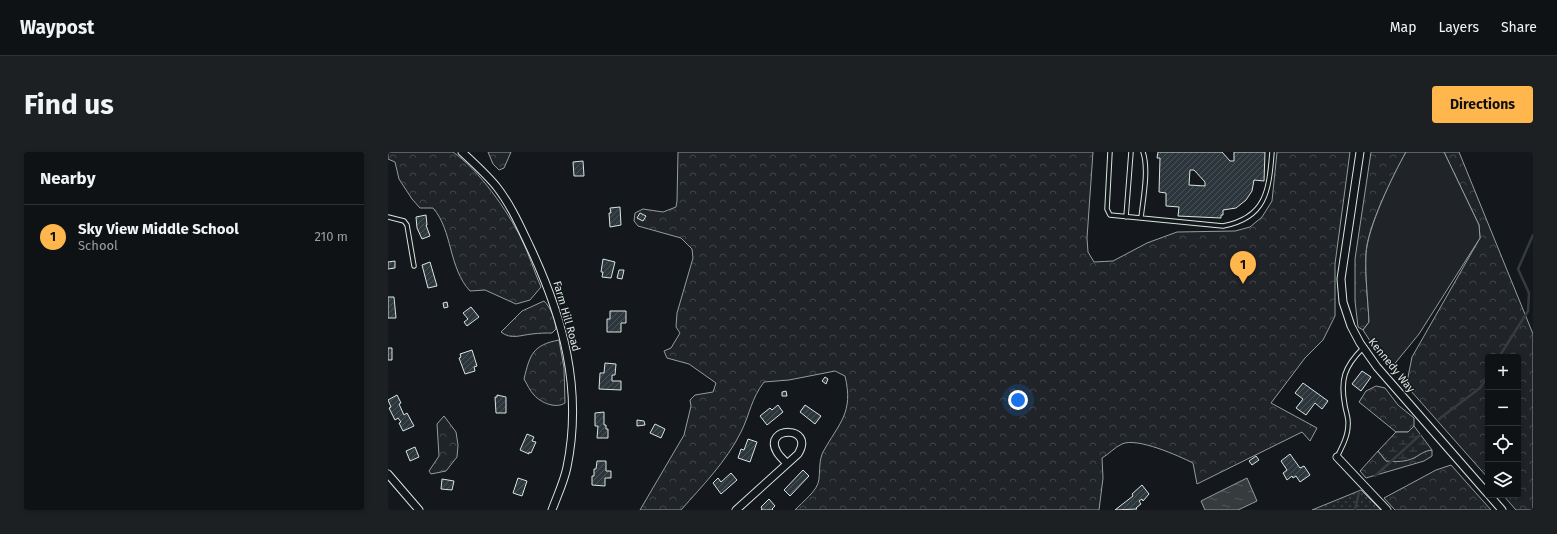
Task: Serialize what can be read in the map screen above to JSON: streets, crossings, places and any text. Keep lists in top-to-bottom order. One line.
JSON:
{"streets":{"street":["Farm Hill Road","Kennedy Way"]},"page":{"header":"Waypost","nav":["Map","Layers","Share"],"buttons":"Directions","title":"Find us","heading":"Nearby","list":[{"mark":"1","name":"Sky View Middle School","note":"School","value":"210 m"}],"pins":"1","map_buttons":["+","−"]}}
